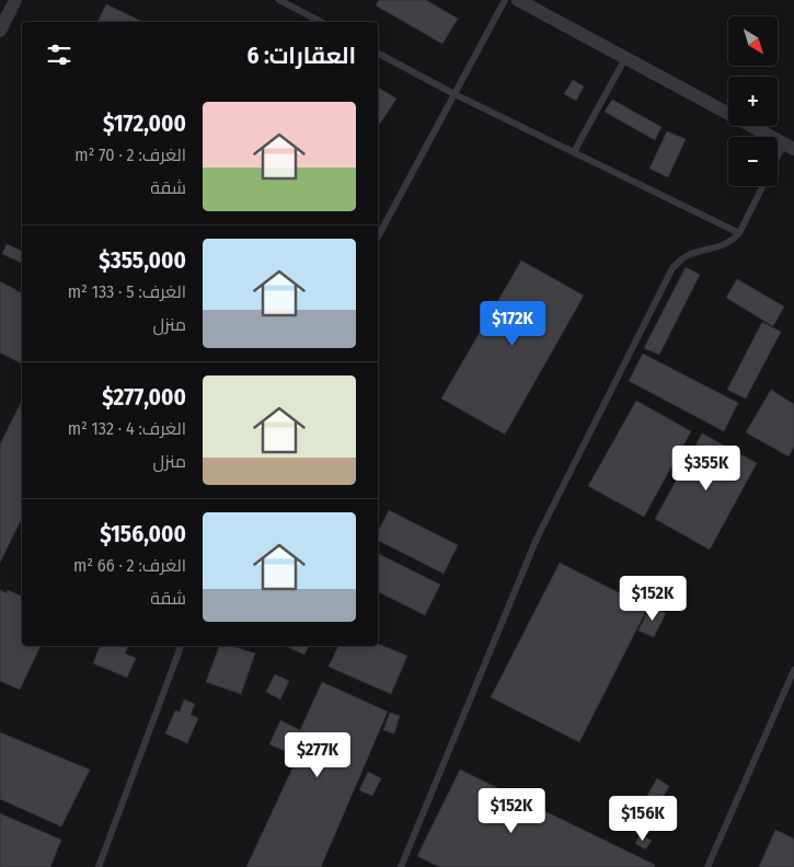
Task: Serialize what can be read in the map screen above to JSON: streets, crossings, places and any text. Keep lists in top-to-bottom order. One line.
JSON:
{"north":"bottom right","page":{"map_buttons":["+","−"],"heading":"العقارات: 6","list":[{"name":"$172,000","note":"الغرف: 2 · 70 m² · شقة"},{"name":"$355,000","note":"الغرف: 5 · 133 m² · منزل"},{"name":"$277,000","note":"الغرف: 4 · 132 m² · منزل"},{"name":"$156,000","note":"الغرف: 2 · 66 m² · شقة"}],"price":["$172K","$355K","$152K","$277K","$152K","$156K"]}}
